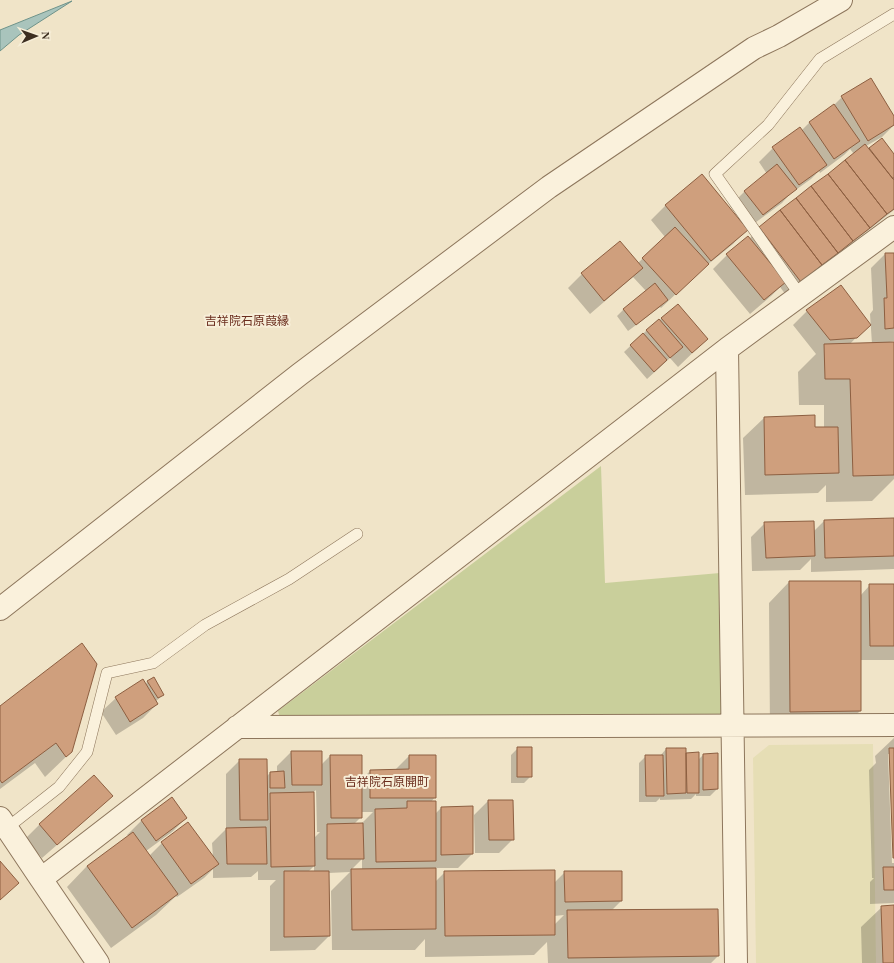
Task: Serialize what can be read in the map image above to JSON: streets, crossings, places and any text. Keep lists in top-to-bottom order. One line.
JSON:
{"districts":["吉祥院石原葭縁","吉祥院石原開町"],"north":"right"}
